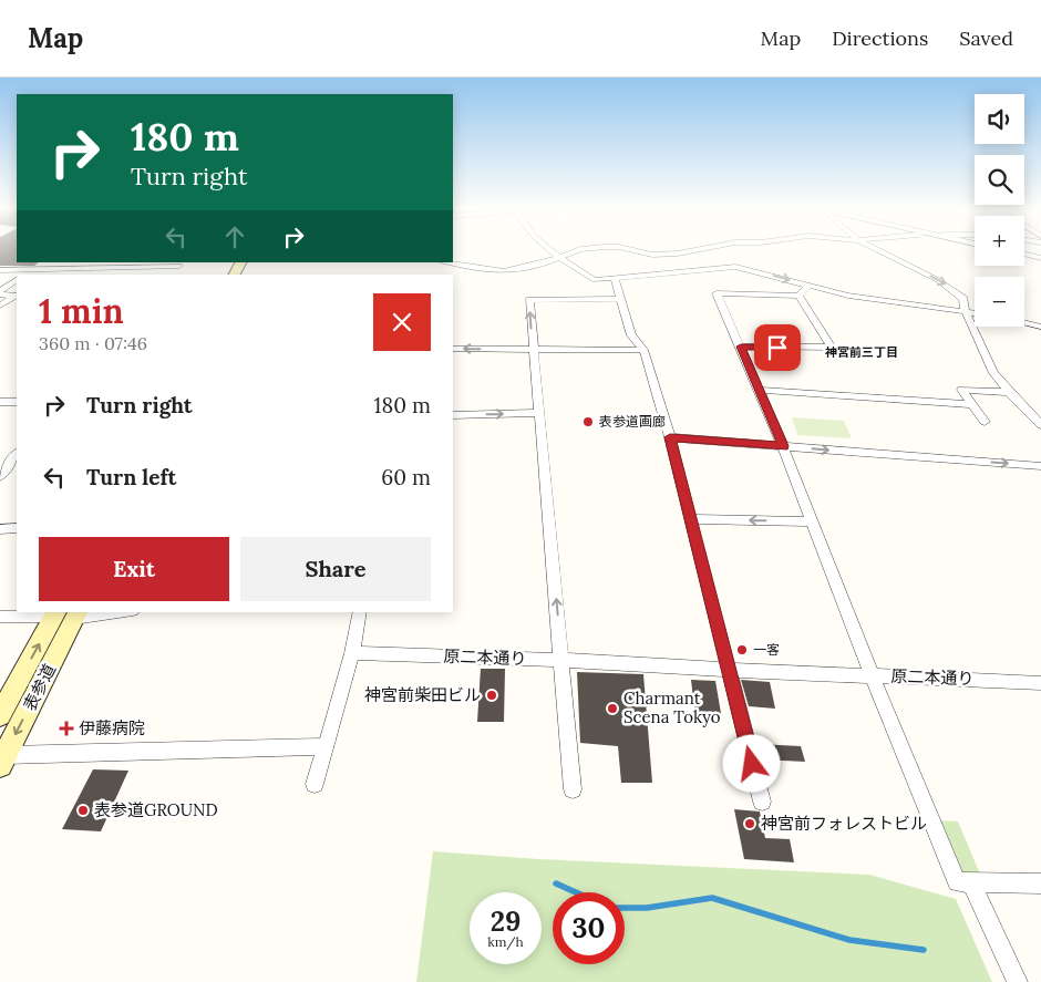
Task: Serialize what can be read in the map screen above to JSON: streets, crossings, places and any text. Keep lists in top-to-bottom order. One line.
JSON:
{"streets":{"main road":["表参道"],"street":["原二本通り"]},"districts":["神宮前三丁目"],"places":{"other":["表参道画廊","一客","神宮前柴田ビル","Charmant Scena Tokyo","表参道GROUND","神宮前フォレストビル"],"health":["伊藤病院"]},"page":{"header":"Map","nav":["Map","Directions","Saved"],"map_buttons":["+","−"],"turn":["180 m","Turn right"],"heading":["1 min","360 m · 07:46"],"list":[{"name":"Turn right","value":"180 m"},{"name":"Turn left","value":"60 m"}],"buttons":["Exit","Share"],"speed":"29 km/h","limit":"30"}}
